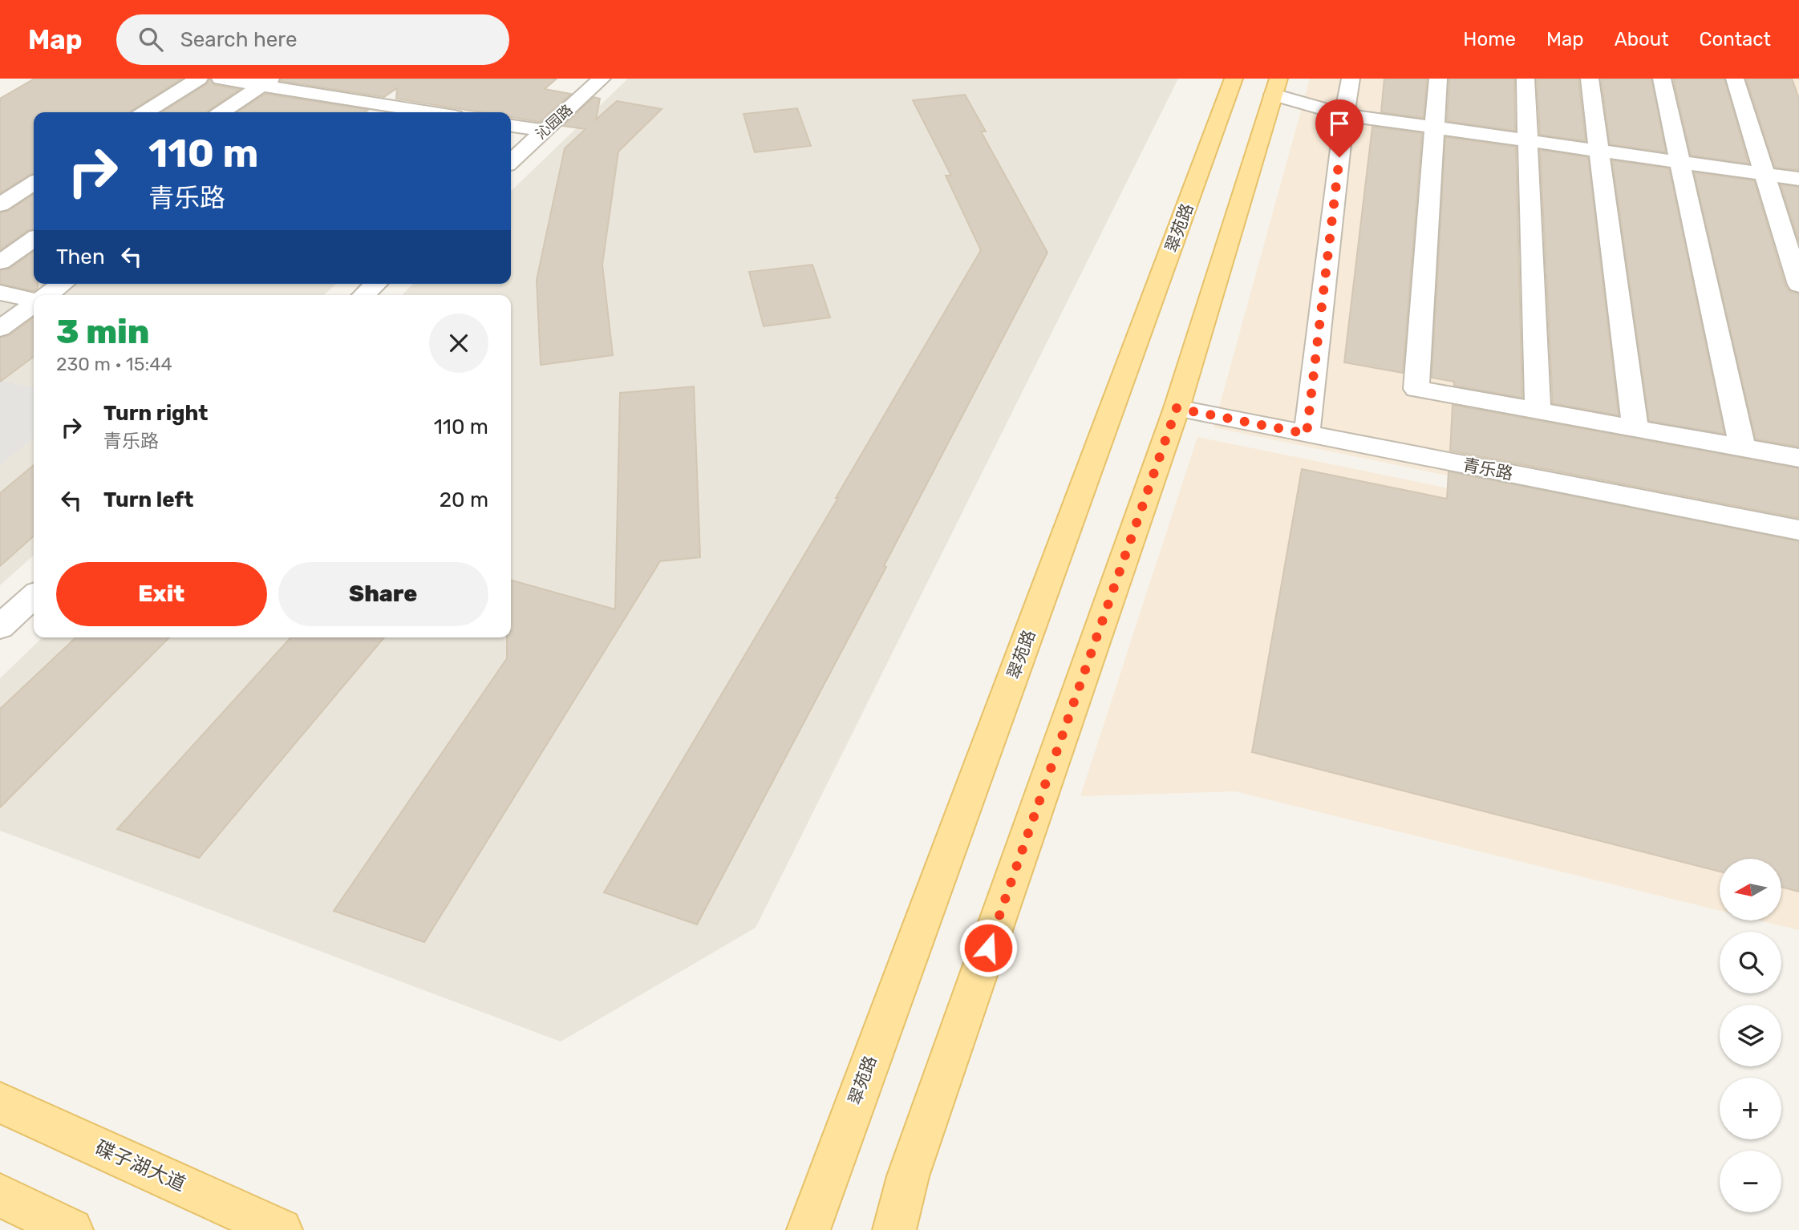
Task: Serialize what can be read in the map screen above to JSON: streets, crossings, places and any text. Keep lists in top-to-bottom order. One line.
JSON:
{"streets":{"main road":["翠苑路","碟子湖大道"],"street":["沁园路","青乐路"]},"north":"left","page":{"header":"Map","search":"Search here","nav":["Home","Map","About","Contact"],"turn":["110 m","青乐路"],"then":"Then","heading":["3 min","230 m · 15:44"],"list":[{"name":"Turn right","note":"青乐路","value":"110 m"},{"name":"Turn left","value":"20 m"}],"buttons":["Exit","Share"],"map_buttons":["+","−"]}}
